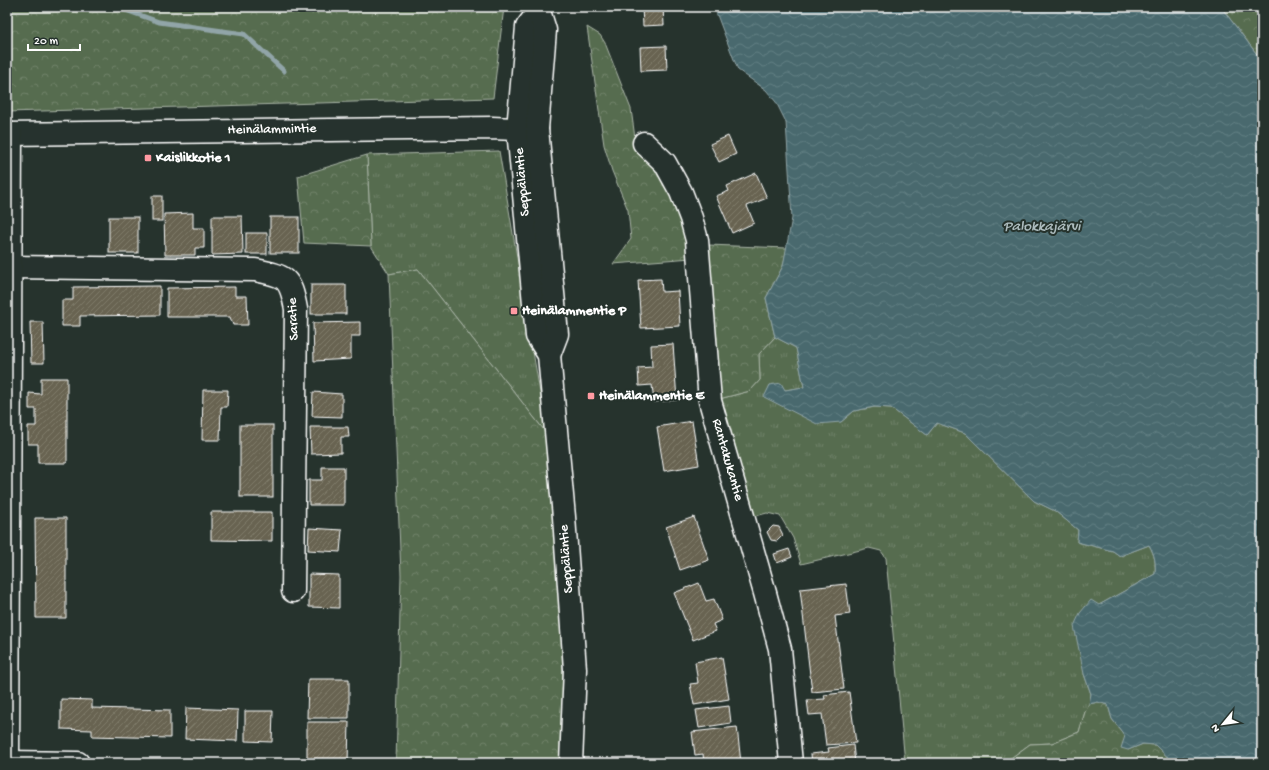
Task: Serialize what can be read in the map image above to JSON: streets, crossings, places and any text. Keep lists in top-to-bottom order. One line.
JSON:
{"streets":{"street":["Heinälammintie","Seppäläntie","Saratie","Rantakukantie"]},"crossings":[["Heinälammintie","Seppäläntie"]],"water":["Palokkajärvi"],"places":{"transit":["Kaislikkotie 1","Heinälammentie P","Heinälammentie E"]},"scale_bar":"20 m","north":"bottom left"}
